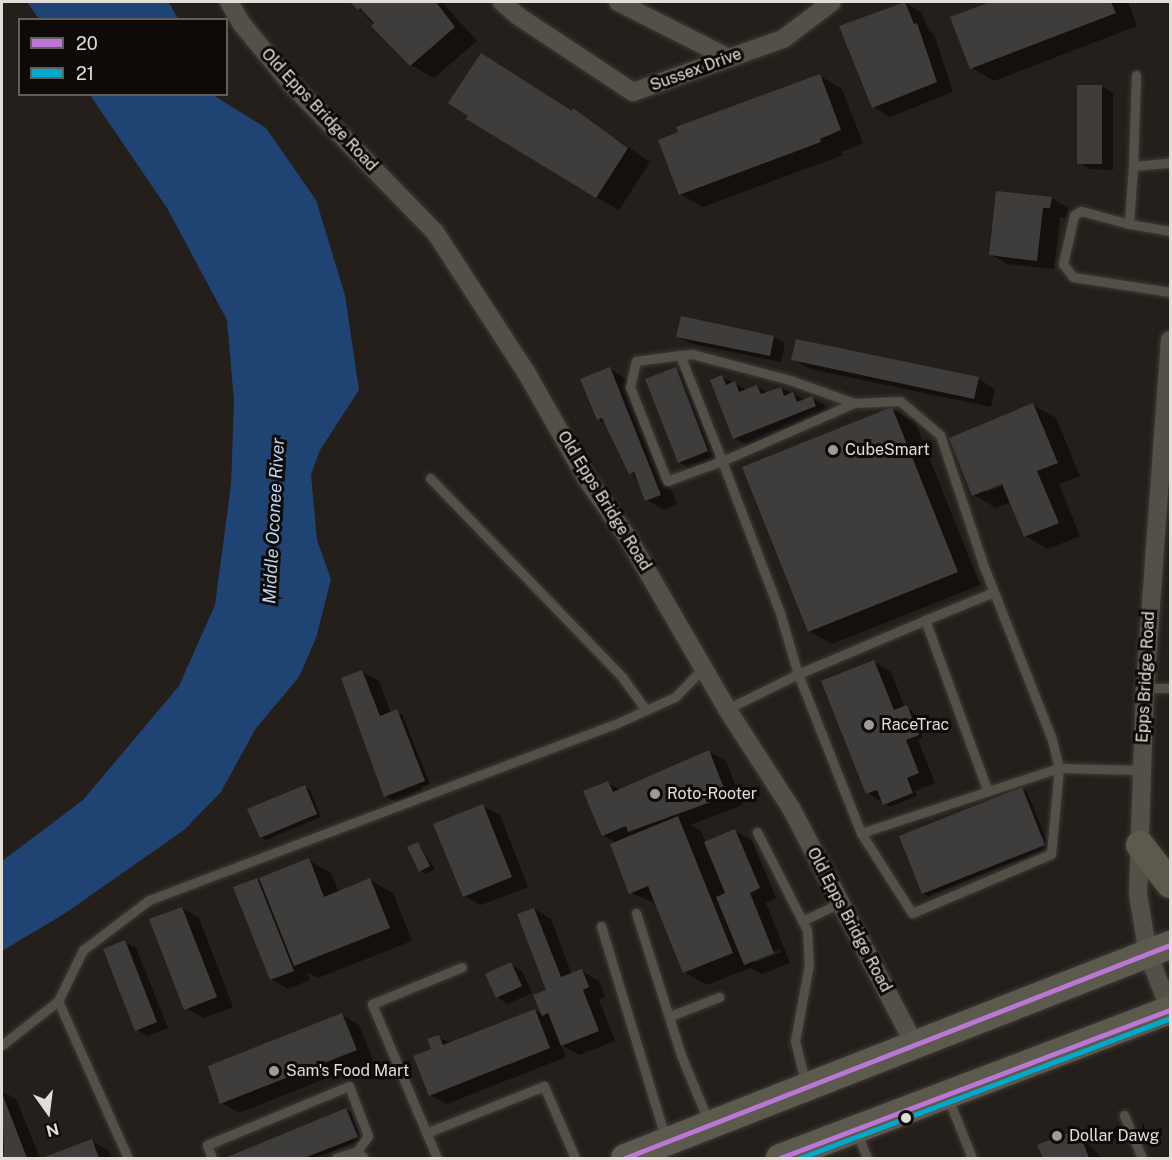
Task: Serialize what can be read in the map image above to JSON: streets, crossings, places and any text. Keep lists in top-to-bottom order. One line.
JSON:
{"streets":{"street":["Sussex Drive","Old Epps Bridge Road","Epps Bridge Road"]},"water":["Middle Oconee River"],"places":["CubeSmart","RaceTrac","Roto-Rooter","Sam's Food Mart","Dollar Dawg"],"lines":["transit line 20","transit line 21"],"legend":["20","21"],"north":"bottom"}
